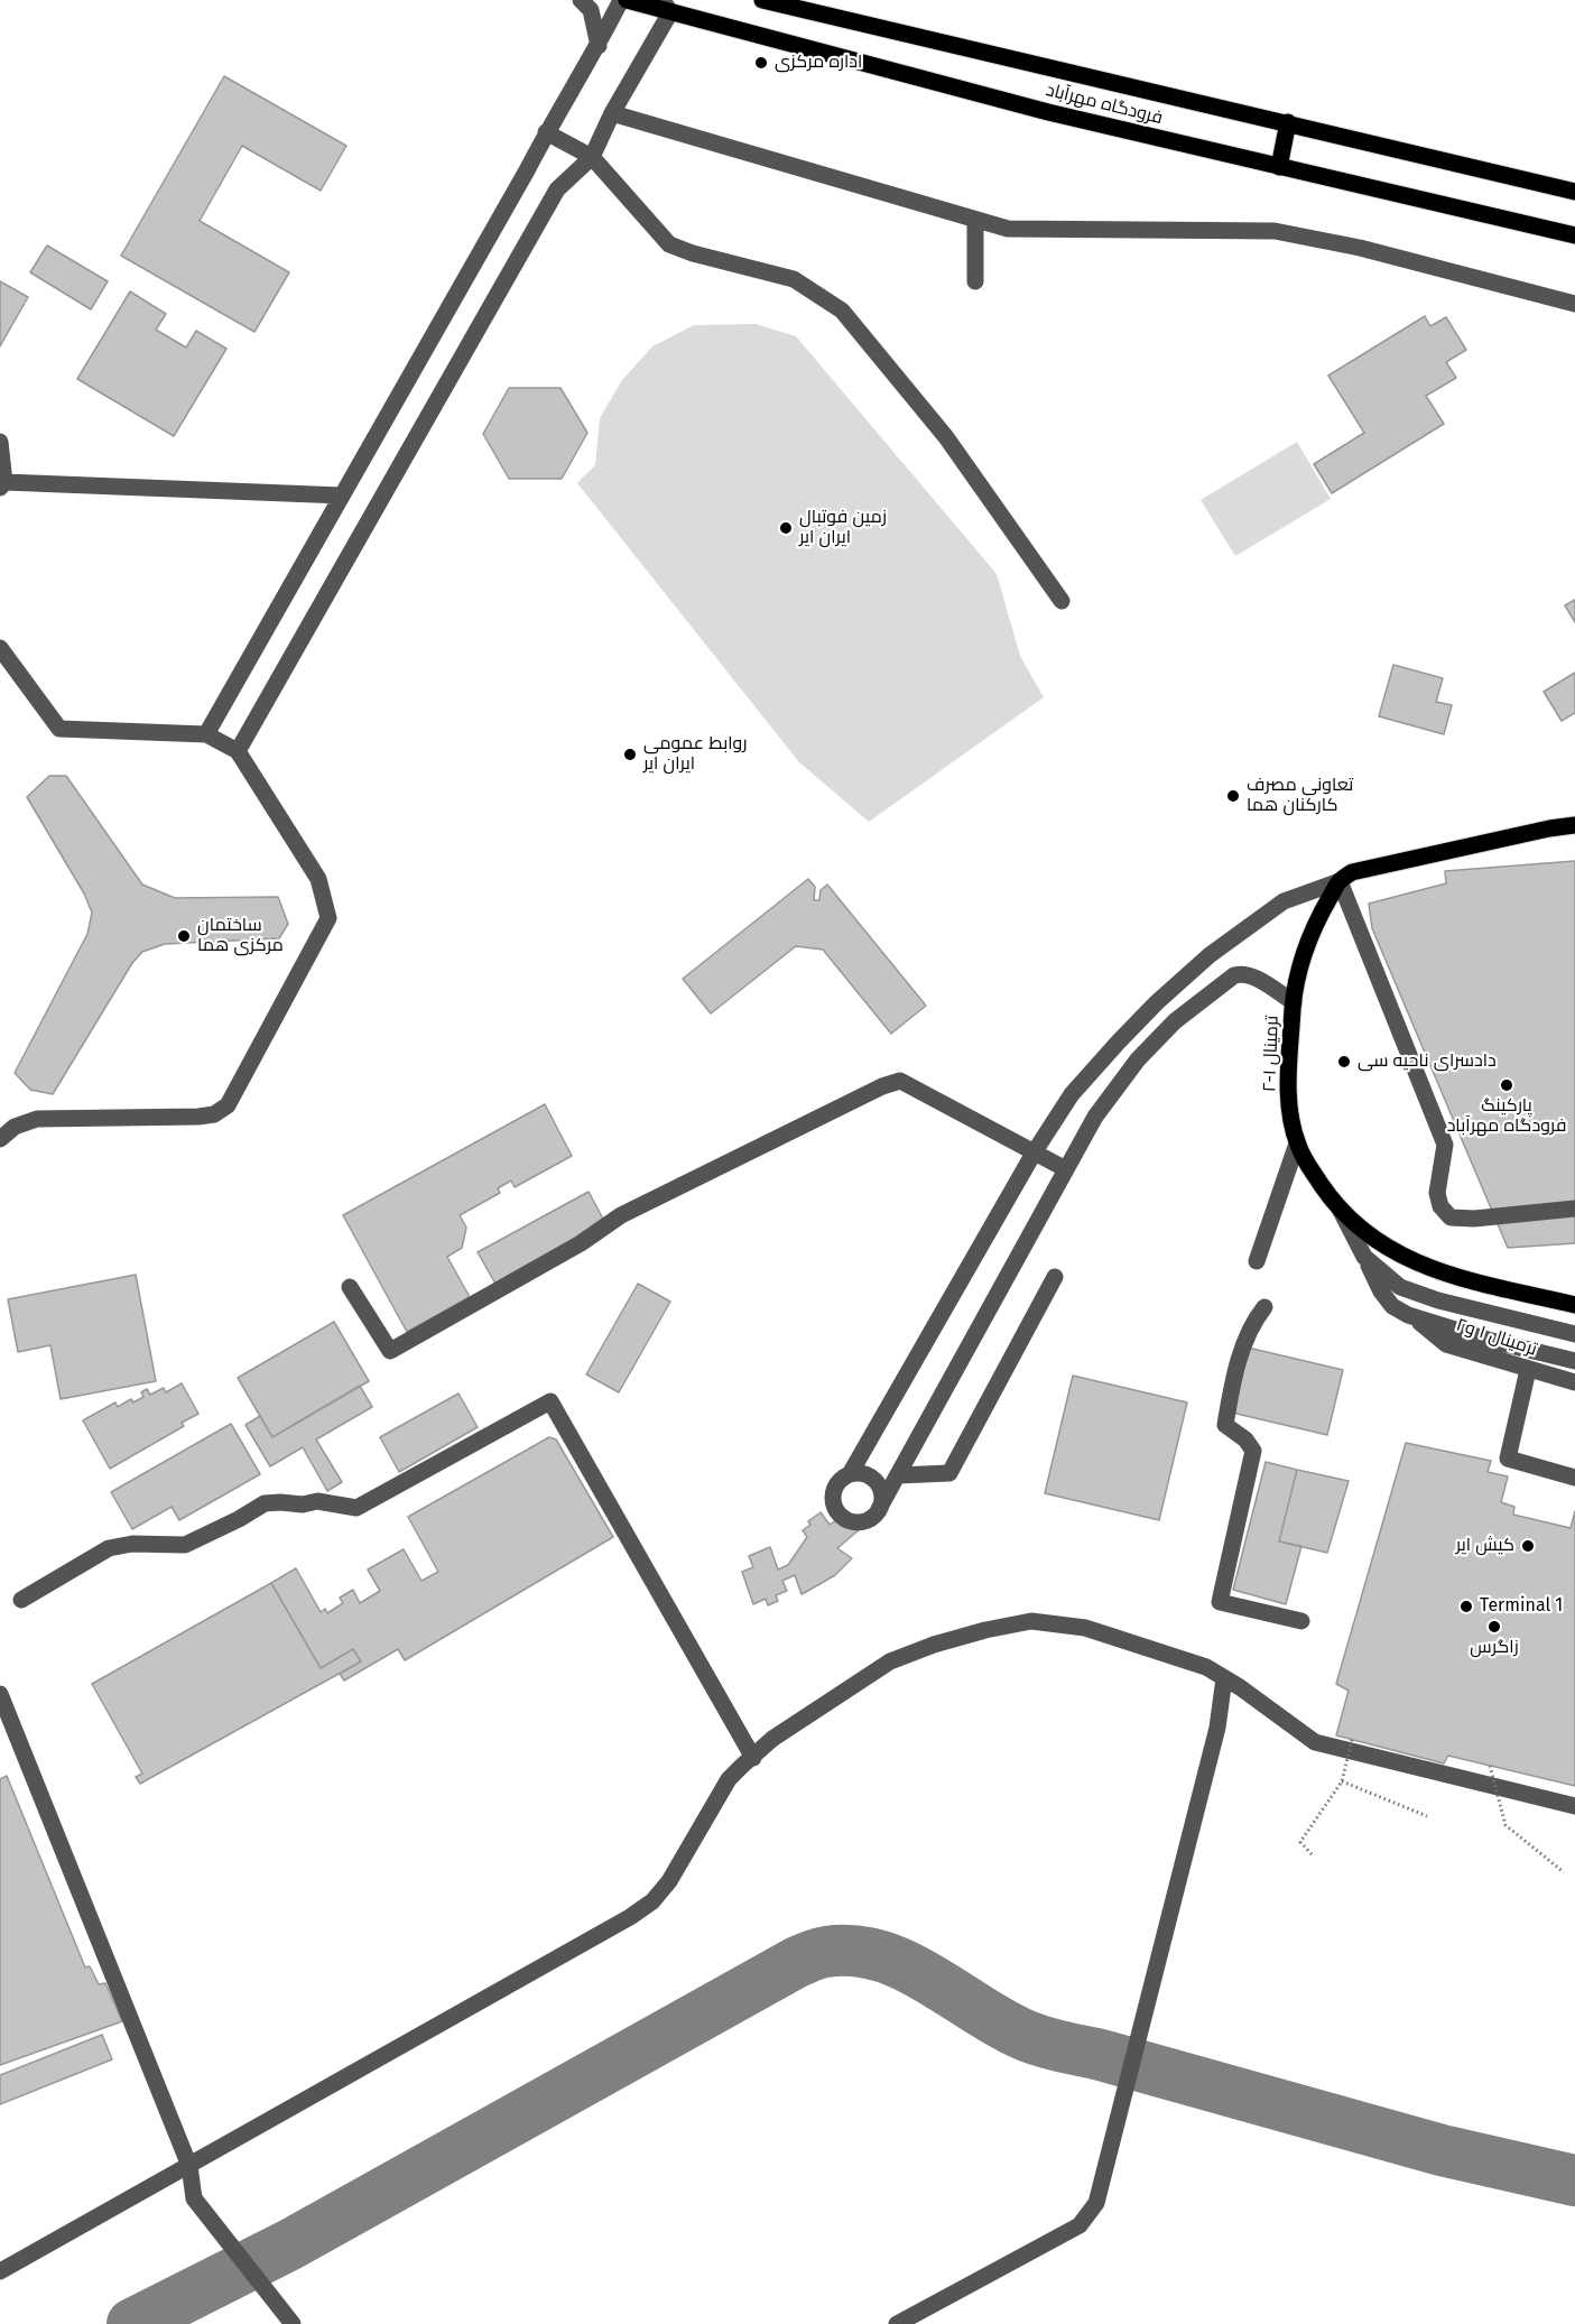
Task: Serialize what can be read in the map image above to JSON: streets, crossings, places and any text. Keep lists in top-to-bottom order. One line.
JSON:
{"streets":{"main road":["فرودگاه مهرآباد","ترمینال ۱-۲"],"street":["ترمینال ۱ و۲"]},"places":["اداره مرکزی","زمین فوتبال ایران ایر","روابط عمومی ایران ایر","تعاونی مصرف کارکنان هما","ساختمان مرکزی هما","دادسرای ناحیه سی","پارکینگ فرودگاه مهرآباد","کیش ایر","Terminal 1","زاگرس"]}
